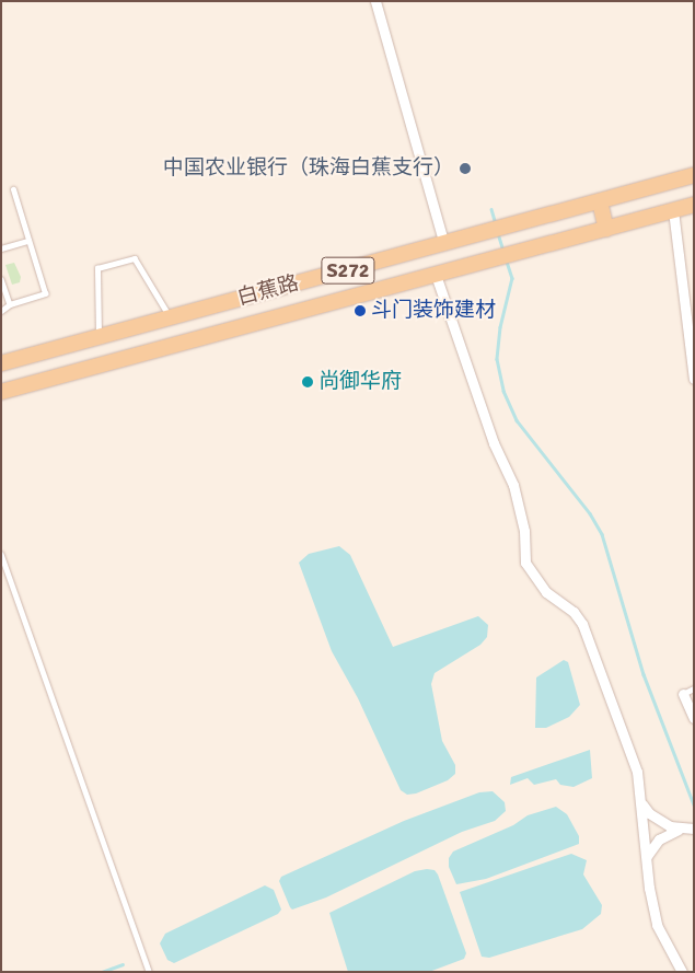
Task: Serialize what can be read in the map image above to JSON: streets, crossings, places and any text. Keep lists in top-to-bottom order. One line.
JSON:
{"streets":{"main road":["S272","白蕉路"]},"places":["中国农业银行（珠海白蕉支行）","斗门装饰建材","尚御华府"]}
